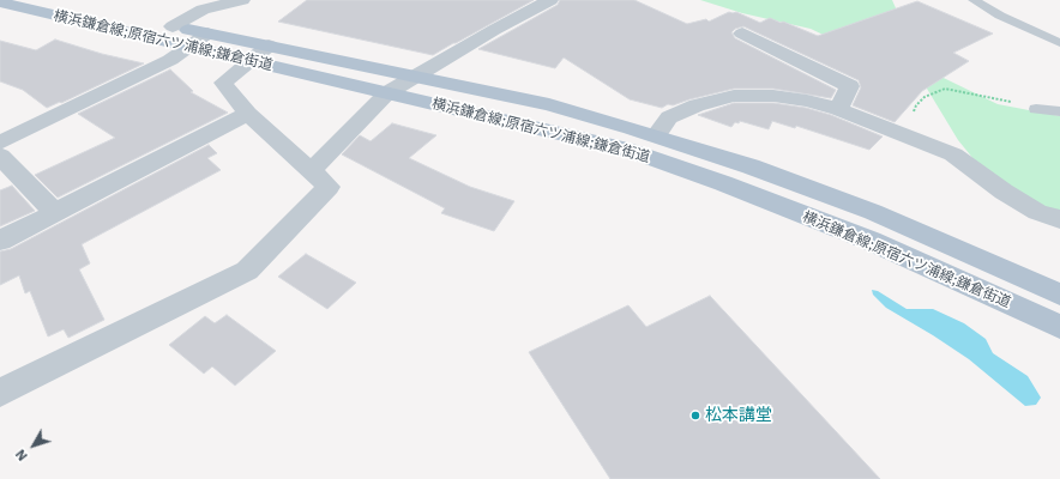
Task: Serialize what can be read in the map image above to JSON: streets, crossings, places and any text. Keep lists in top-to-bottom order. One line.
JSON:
{"streets":{"main road":["横浜鎌倉線;原宿六ツ浦線;鎌倉街道"]},"places":["松本講堂"],"north":"bottom left"}
